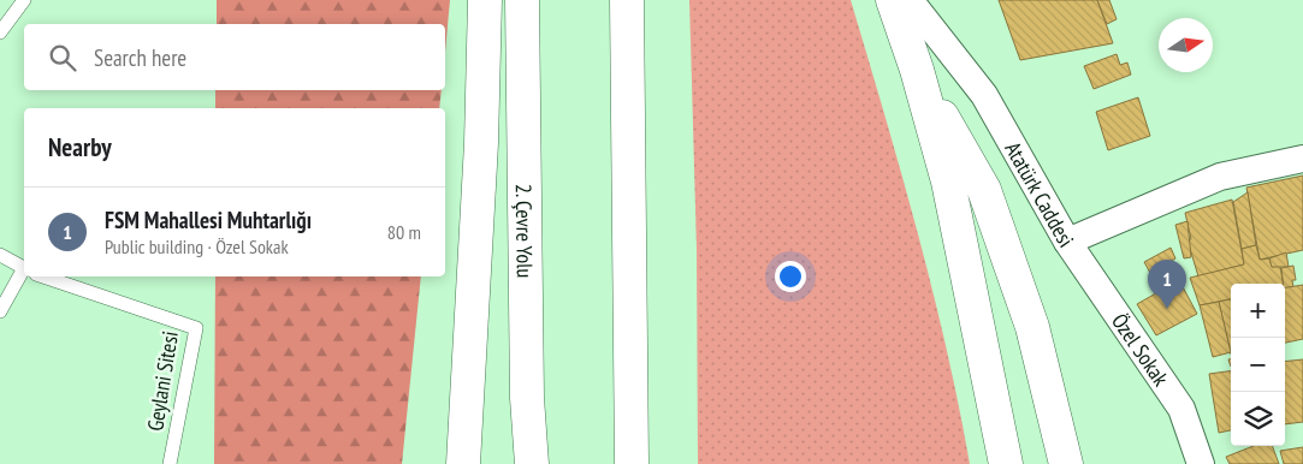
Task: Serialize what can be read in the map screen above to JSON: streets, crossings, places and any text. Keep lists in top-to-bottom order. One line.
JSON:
{"streets":{"main road":["2. Çevre Yolu"],"street":["Atatürk Caddesi","Özel Sokak"],"lane":["Geylani Sitesi"]},"crossings":[["Atatürk Caddesi","Özel Sokak"]],"north":"right","page":{"search":"Search here","heading":"Nearby","list":[{"mark":"1","name":"FSM Mahallesi Muhtarlığı","note":"Public building · Özel Sokak","value":"80 m"}],"pins":"1","map_buttons":["+","−"]}}
